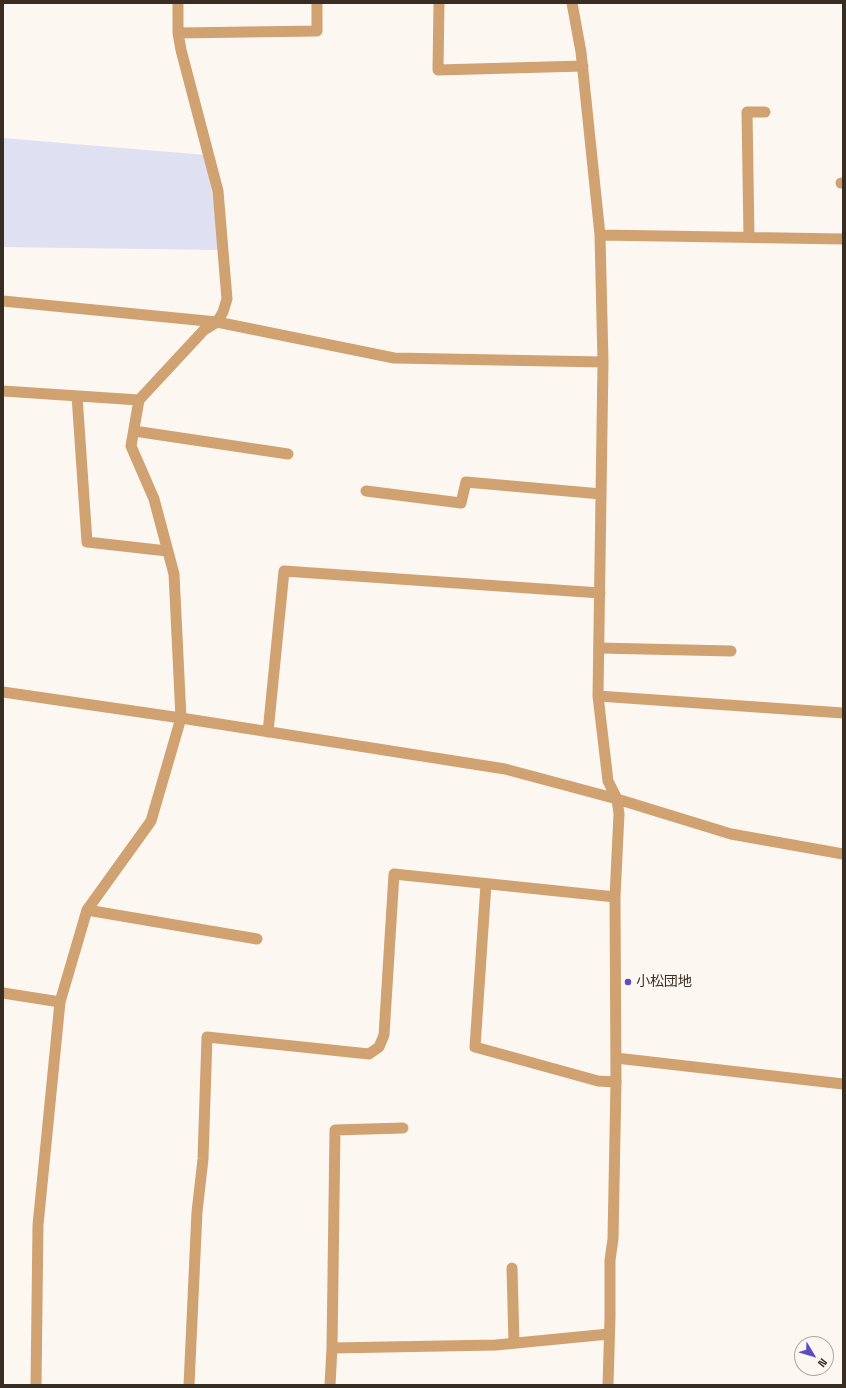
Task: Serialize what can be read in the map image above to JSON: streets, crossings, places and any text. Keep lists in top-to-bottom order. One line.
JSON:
{"places":["小松団地"],"north":"bottom right"}
